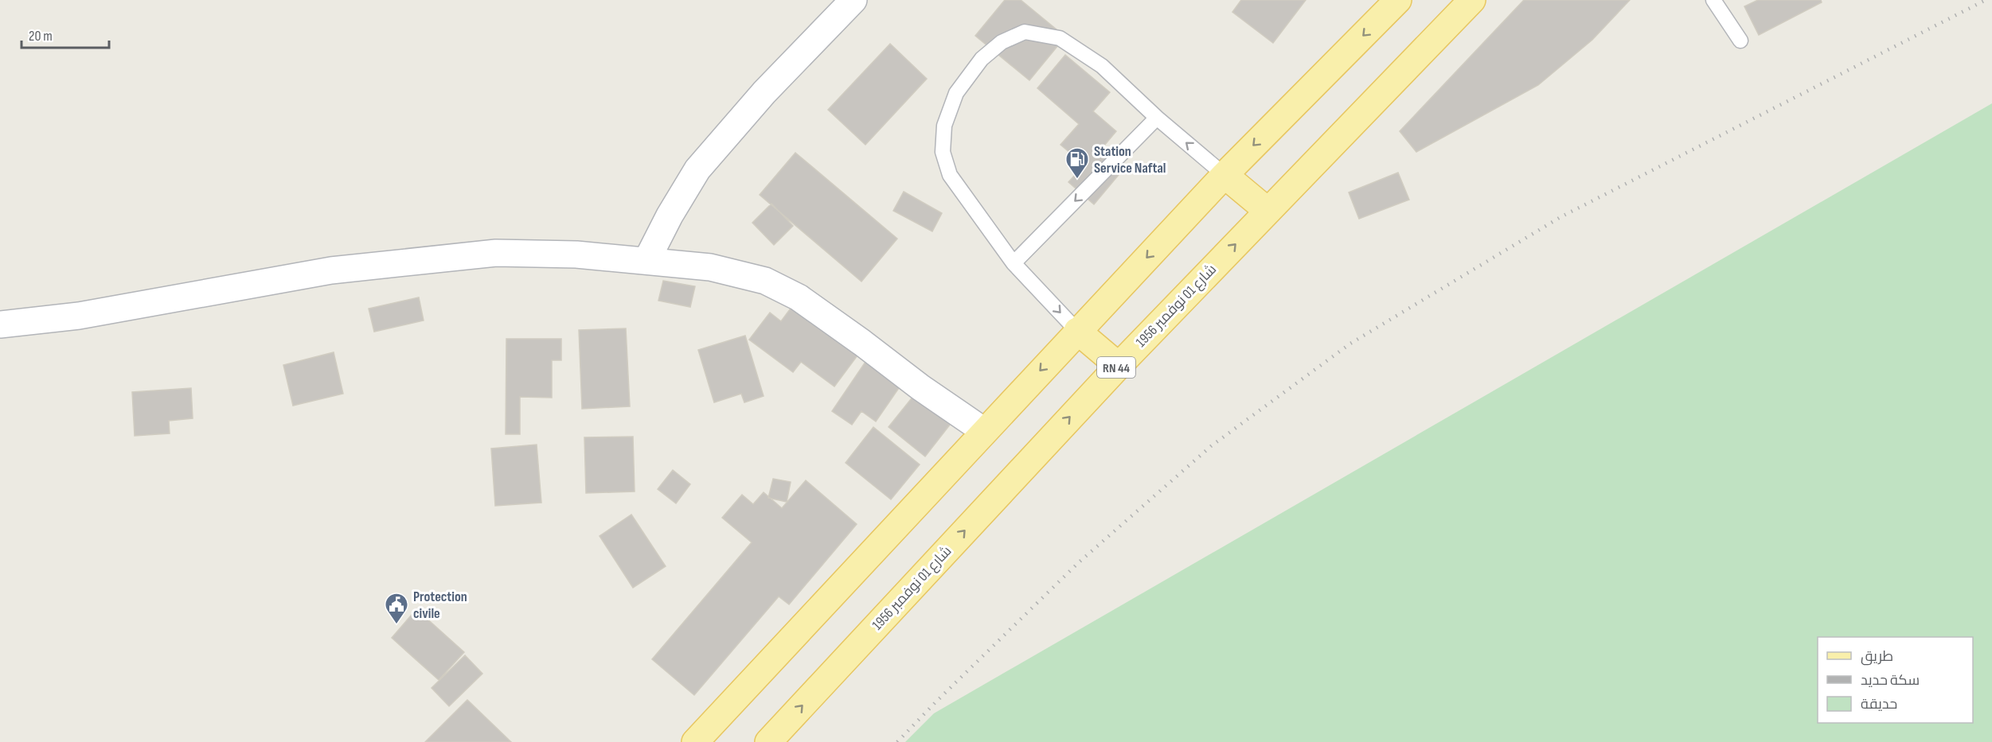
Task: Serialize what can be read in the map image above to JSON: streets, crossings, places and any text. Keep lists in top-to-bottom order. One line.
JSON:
{"streets":{"main road":["شارع 01 نوفمبر 1956","RN 44"]},"places":{"fuel station":["Station Service Naftal"],"public building":["Protection civile"]},"legend":["طريق","سكة حديد","حديقة"],"scale_bar":"20 m"}
